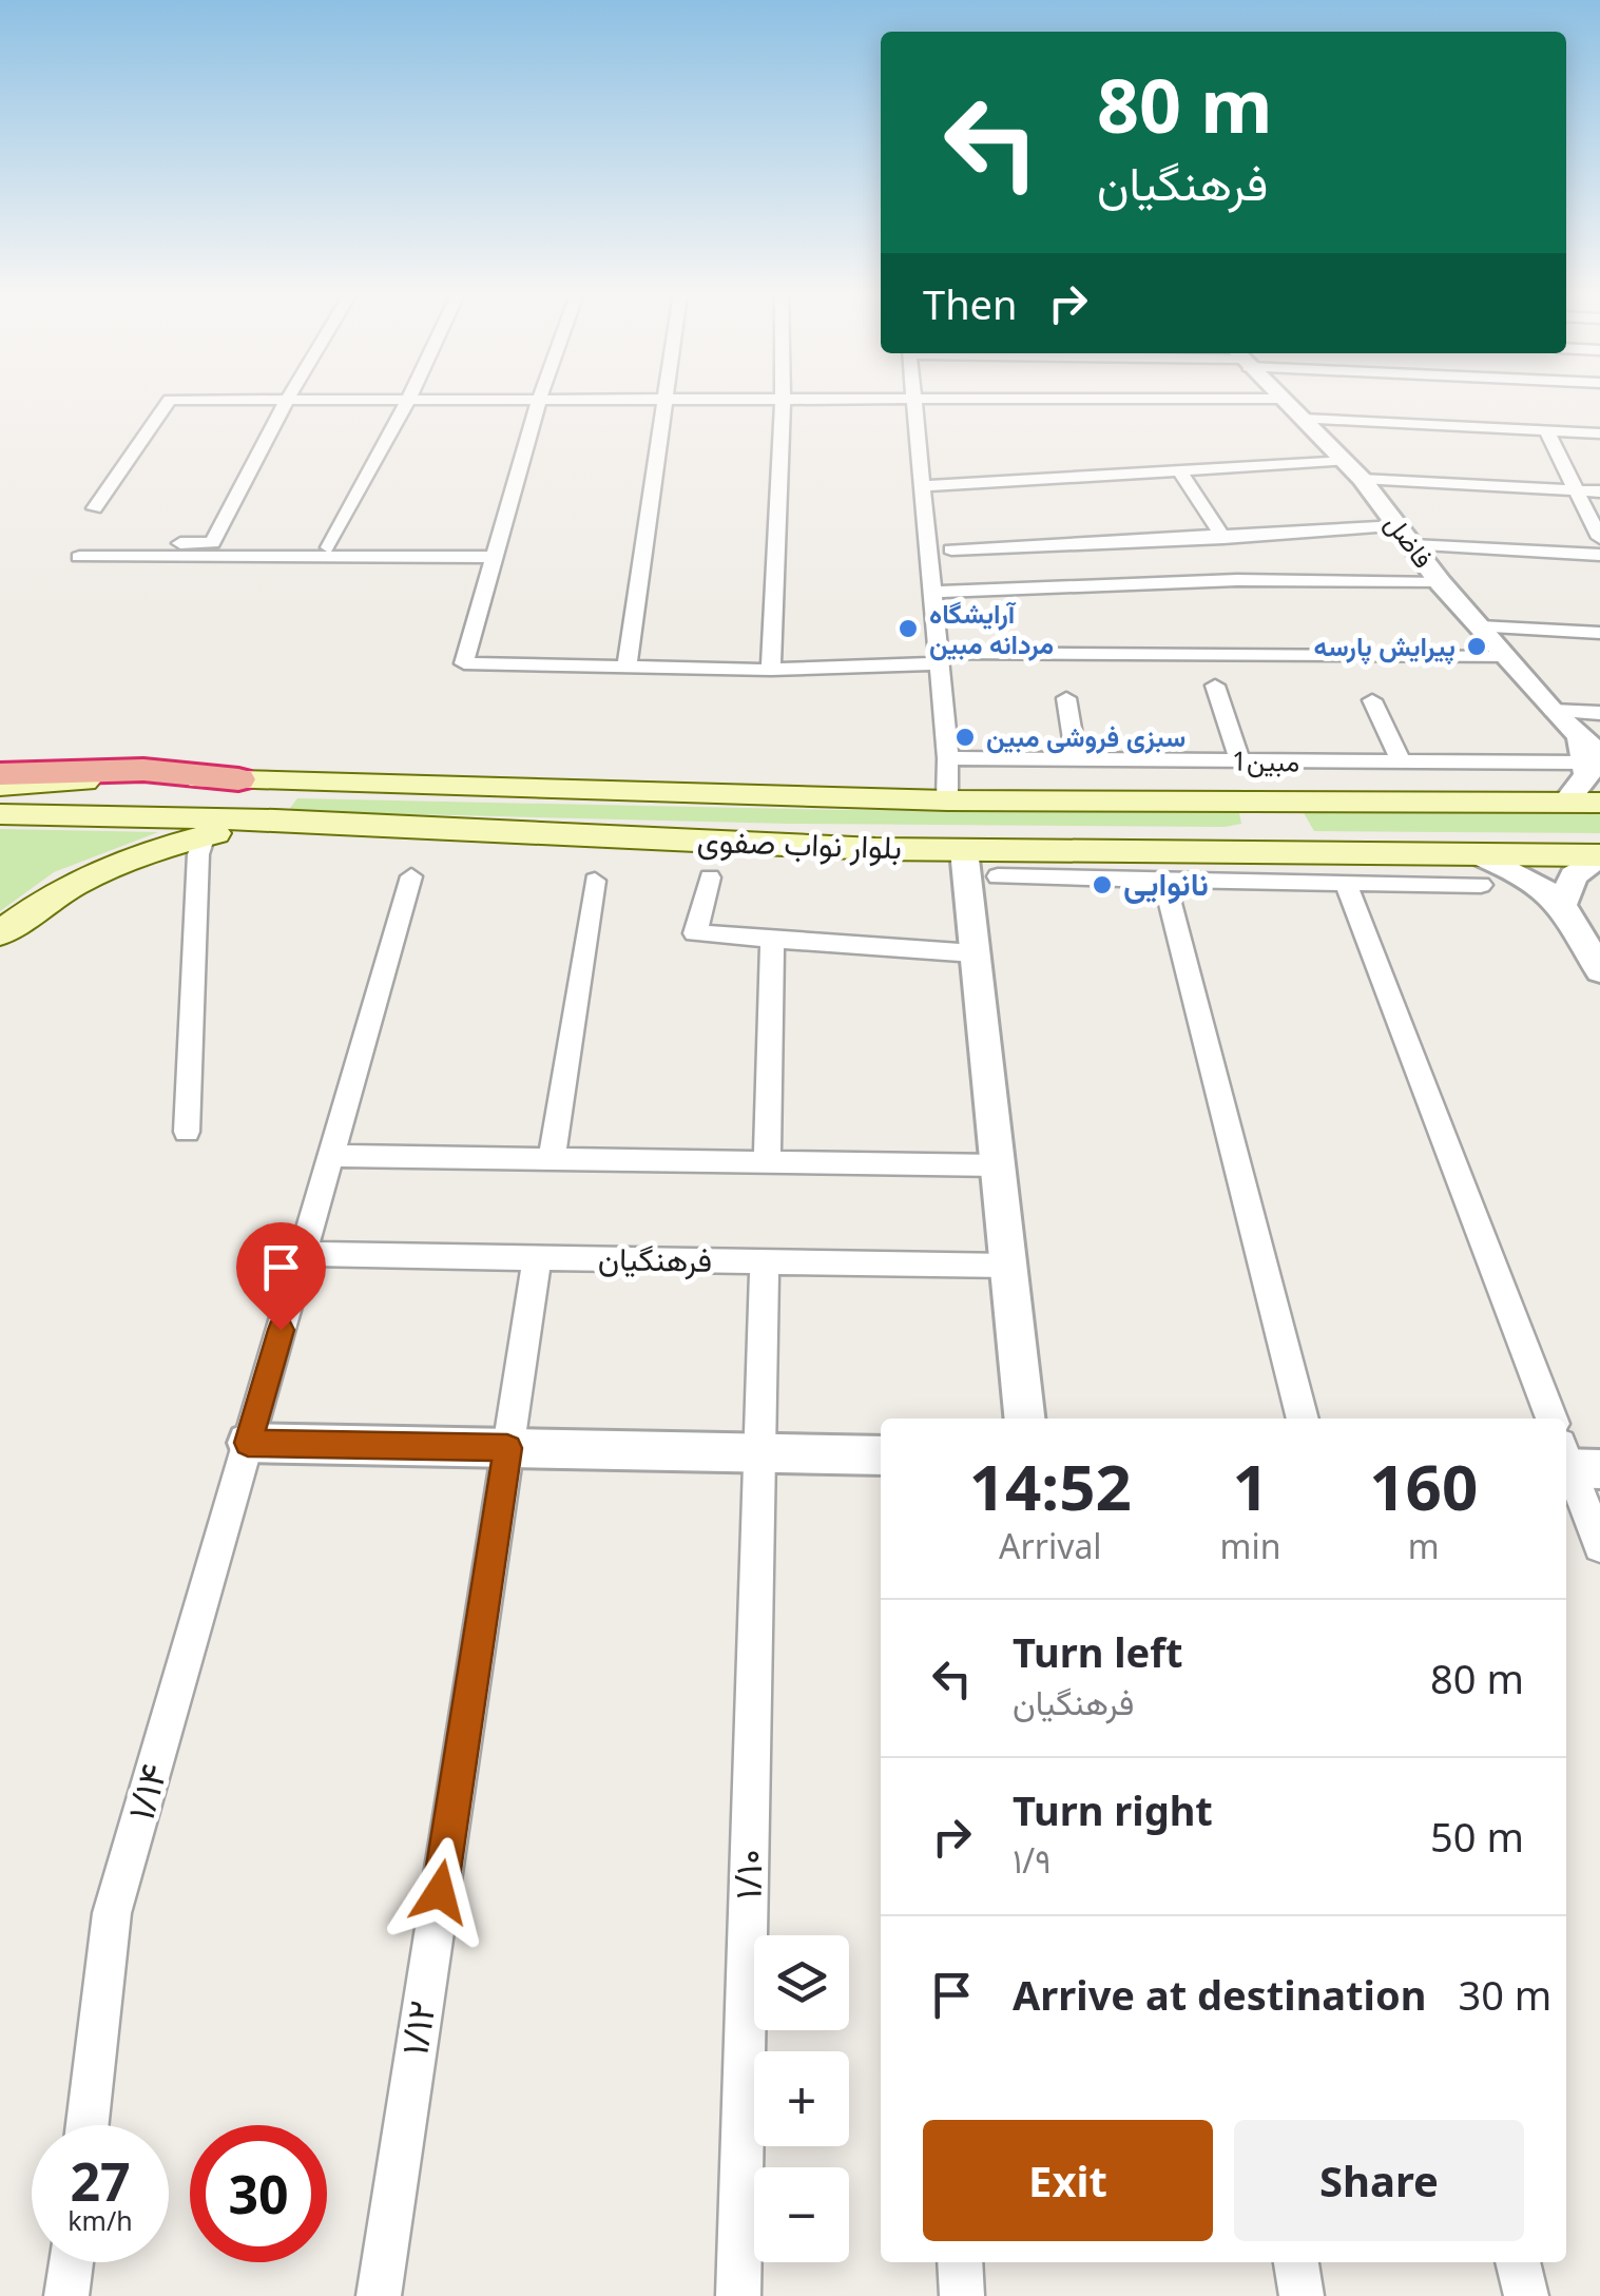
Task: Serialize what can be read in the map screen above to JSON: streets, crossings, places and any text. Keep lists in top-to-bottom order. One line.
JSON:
{"streets":{"main road":["بلوار نواب صفوی"],"street":["فاضل","1مبین","فرهنگیان","۱/۱۴","۱/۱۰","۱/۱۲"]},"crossings":[["فاضل","1مبین"],["فرهنگیان","۱/۱۴"],["فرهنگیان","۱/۱۰"],["فرهنگیان","۱/۱۲"]],"places":["آرایشگاه مردانه مبین","پیرایش پارسه","سبزی فروشی مبین","نانوایی"],"page":{"turn":["80 m","فرهنگیان"],"then":"Then","eta":["14:52","Arrival","1","min","160","m"],"list":[{"name":"Turn left","note":"فرهنگیان","value":"80 m"},{"name":"Turn right","note":"۱/۹","value":"50 m"},{"name":"Arrive at destination","value":"30 m"}],"map_buttons":["+","−"],"buttons":["Exit","Share"],"speed":"27 km/h","limit":"30"}}
